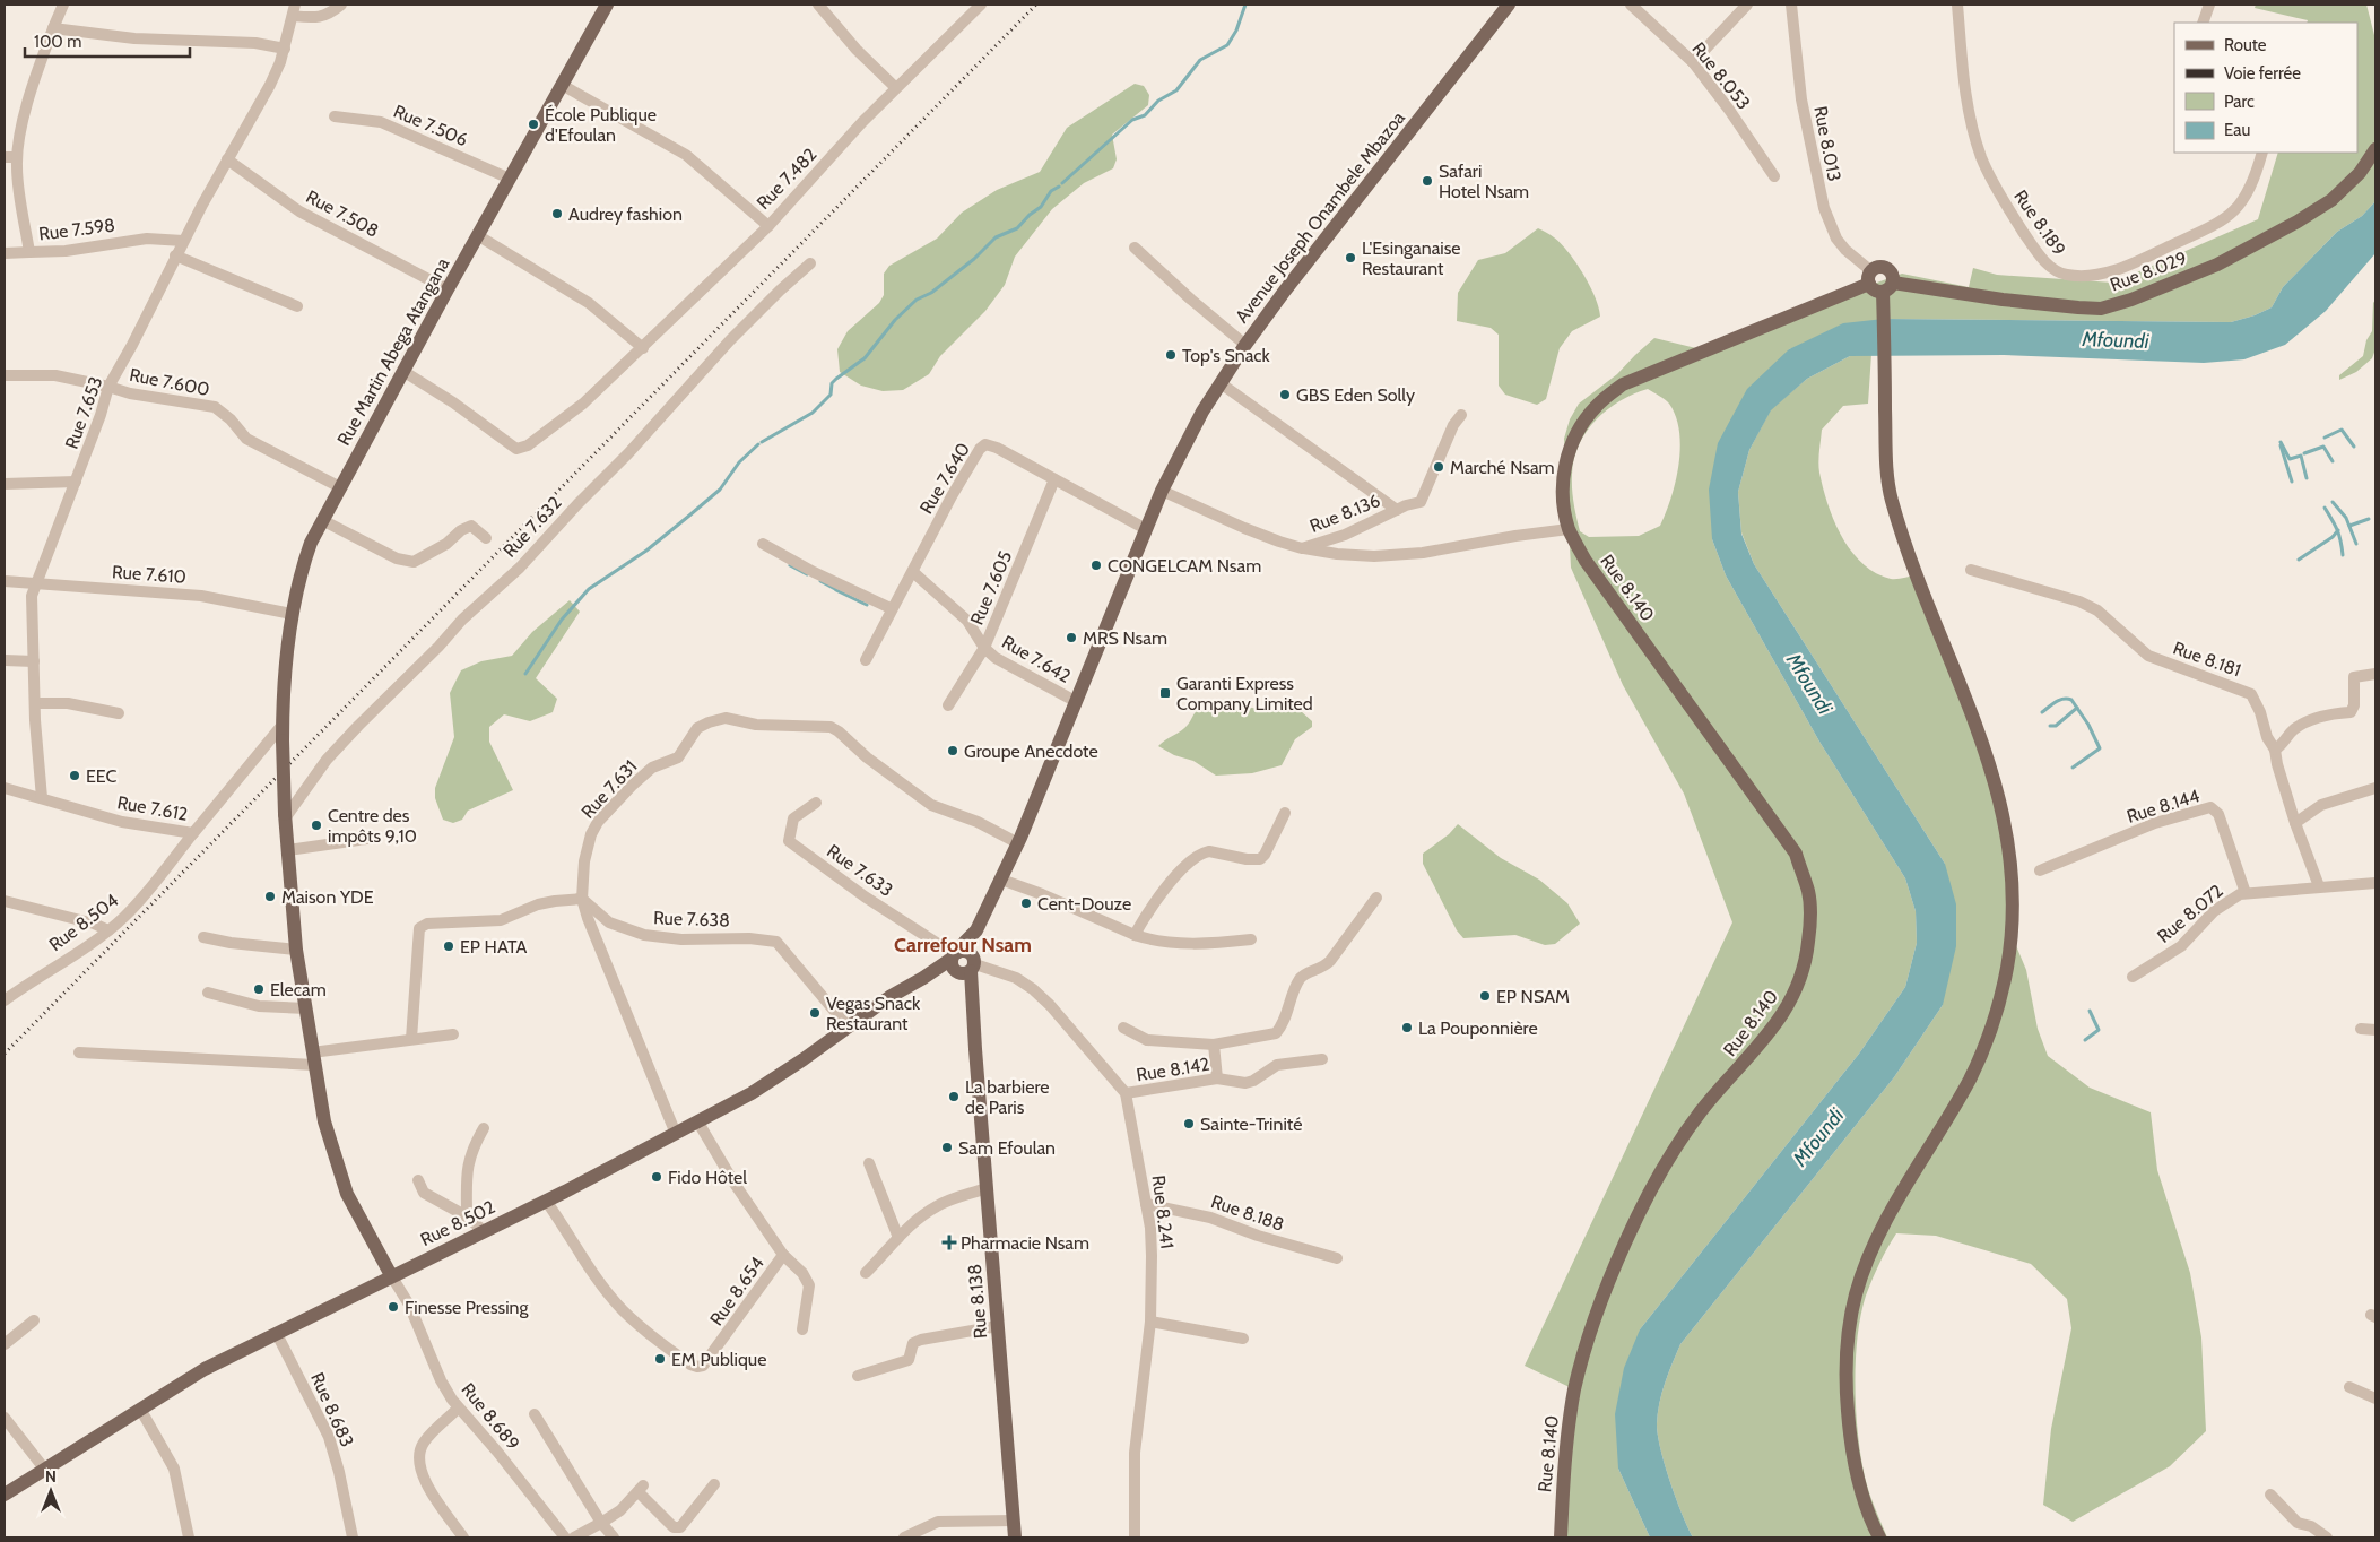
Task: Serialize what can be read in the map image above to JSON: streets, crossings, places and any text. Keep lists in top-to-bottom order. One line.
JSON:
{"streets":{"main road":["Avenue Joseph Onambele Mbazoa","Rue 8.029","Rue Martin Abega Atangana","Rue 8.140","Rue 8.502","Rue 8.138"],"street":["Rue 8.053","Rue 7.506","Rue 8.013","Rue 7.482","Rue 7.508","Rue 8.189","Rue 7.598","Rue 7.600","Rue 7.653","Rue 7.640","Rue 8.136","Rue 7.632","Rue 7.610","Rue 7.605","Rue 7.642","Rue 8.181","Rue 7.631","Rue 8.144","Rue 7.612","Rue 7.633","Rue 8.072","Rue 7.638","Rue 8.504","Rue 8.142","Rue 8.241","Rue 8.188","Rue 8.654","Rue 8.683","Rue 8.689"]},"crossings":[["Rue 7.506","Rue Martin Abega Atangana"],["Rue 8.013","Rue 8.029"],["Rue 8.013","Rue 8.140"],["Rue 7.482","Rue Martin Abega Atangana"],["Rue 7.508","Rue Martin Abega Atangana"],["Rue 7.508","Rue 7.653"],["Avenue Joseph Onambele Mbazoa","Rue 7.640"],["Avenue Joseph Onambele Mbazoa","Rue 8.136"],["Avenue Joseph Onambele Mbazoa","Rue 7.642"],["Avenue Joseph Onambele Mbazoa","Rue 7.631"],["Avenue Joseph Onambele Mbazoa","Rue 7.633"],["Avenue Joseph Onambele Mbazoa","Rue 8.241"],["Avenue Joseph Onambele Mbazoa","Rue 8.502"],["Avenue Joseph Onambele Mbazoa","Rue 8.138"],["Rue 7.598","Rue 7.653"],["Rue 8.029","Rue 8.140"],["Rue Martin Abega Atangana","Rue 7.600"],["Rue Martin Abega Atangana","Rue 7.632"],["Rue Martin Abega Atangana","Rue 7.610"],["Rue Martin Abega Atangana","Rue 7.612"],["Rue Martin Abega Atangana","Rue 8.502"],["Rue Martin Abega Atangana","Rue 8.689"],["Rue 7.600","Rue 7.653"],["Rue 7.653","Rue 7.610"],["Rue 7.653","Rue 7.612"],["Rue 7.640","Rue 7.605"],["Rue 7.640","Rue 7.642"],["Rue 7.605","Rue 7.642"],["Rue 8.181","Rue 8.072"],["Rue 7.631","Rue 7.638"],["Rue 7.631","Rue 8.502"],["Rue 8.144","Rue 8.072"],["Rue 7.612","Rue 8.504"],["Rue 7.633","Rue 8.502"],["Rue 7.633","Rue 8.138"],["Rue 7.638","Rue 8.502"],["Rue 8.142","Rue 8.241"],["Rue 8.241","Rue 8.188"],["Rue 8.241","Rue 8.502"],["Rue 8.241","Rue 8.138"],["Rue 8.502","Rue 8.654"],["Rue 8.502","Rue 8.138"],["Rue 8.502","Rue 8.683"],["Rue 8.502","Rue 8.689"]],"districts":["Carrefour Nsam"],"water":["Mfoundi"],"places":{"other":["École Publique d'Efoulan","Safari Hotel Nsam","Audrey fashion","L'Esinganaise Restaurant","Top's Snack","GBS Eden Solly","Marché Nsam","CONGELCAM Nsam","MRS Nsam","Groupe Anecdote","EEC","Centre des impôts 9,10","Maison YDE","Cent-Douze","EP HATA","Elecam","EP NSAM","Vegas Snack Restaurant","La Pouponnière","La barbiere de Paris","Sainte-Trinité","Sam Efoulan","Fido Hôtel","Finesse Pressing","EM Publique"],"transit":["Garanti Express Company Limited"],"health":["Pharmacie Nsam"]},"legend":["Route","Voie ferrée","Parc","Eau"],"scale_bar":"100 m","north":"top"}
